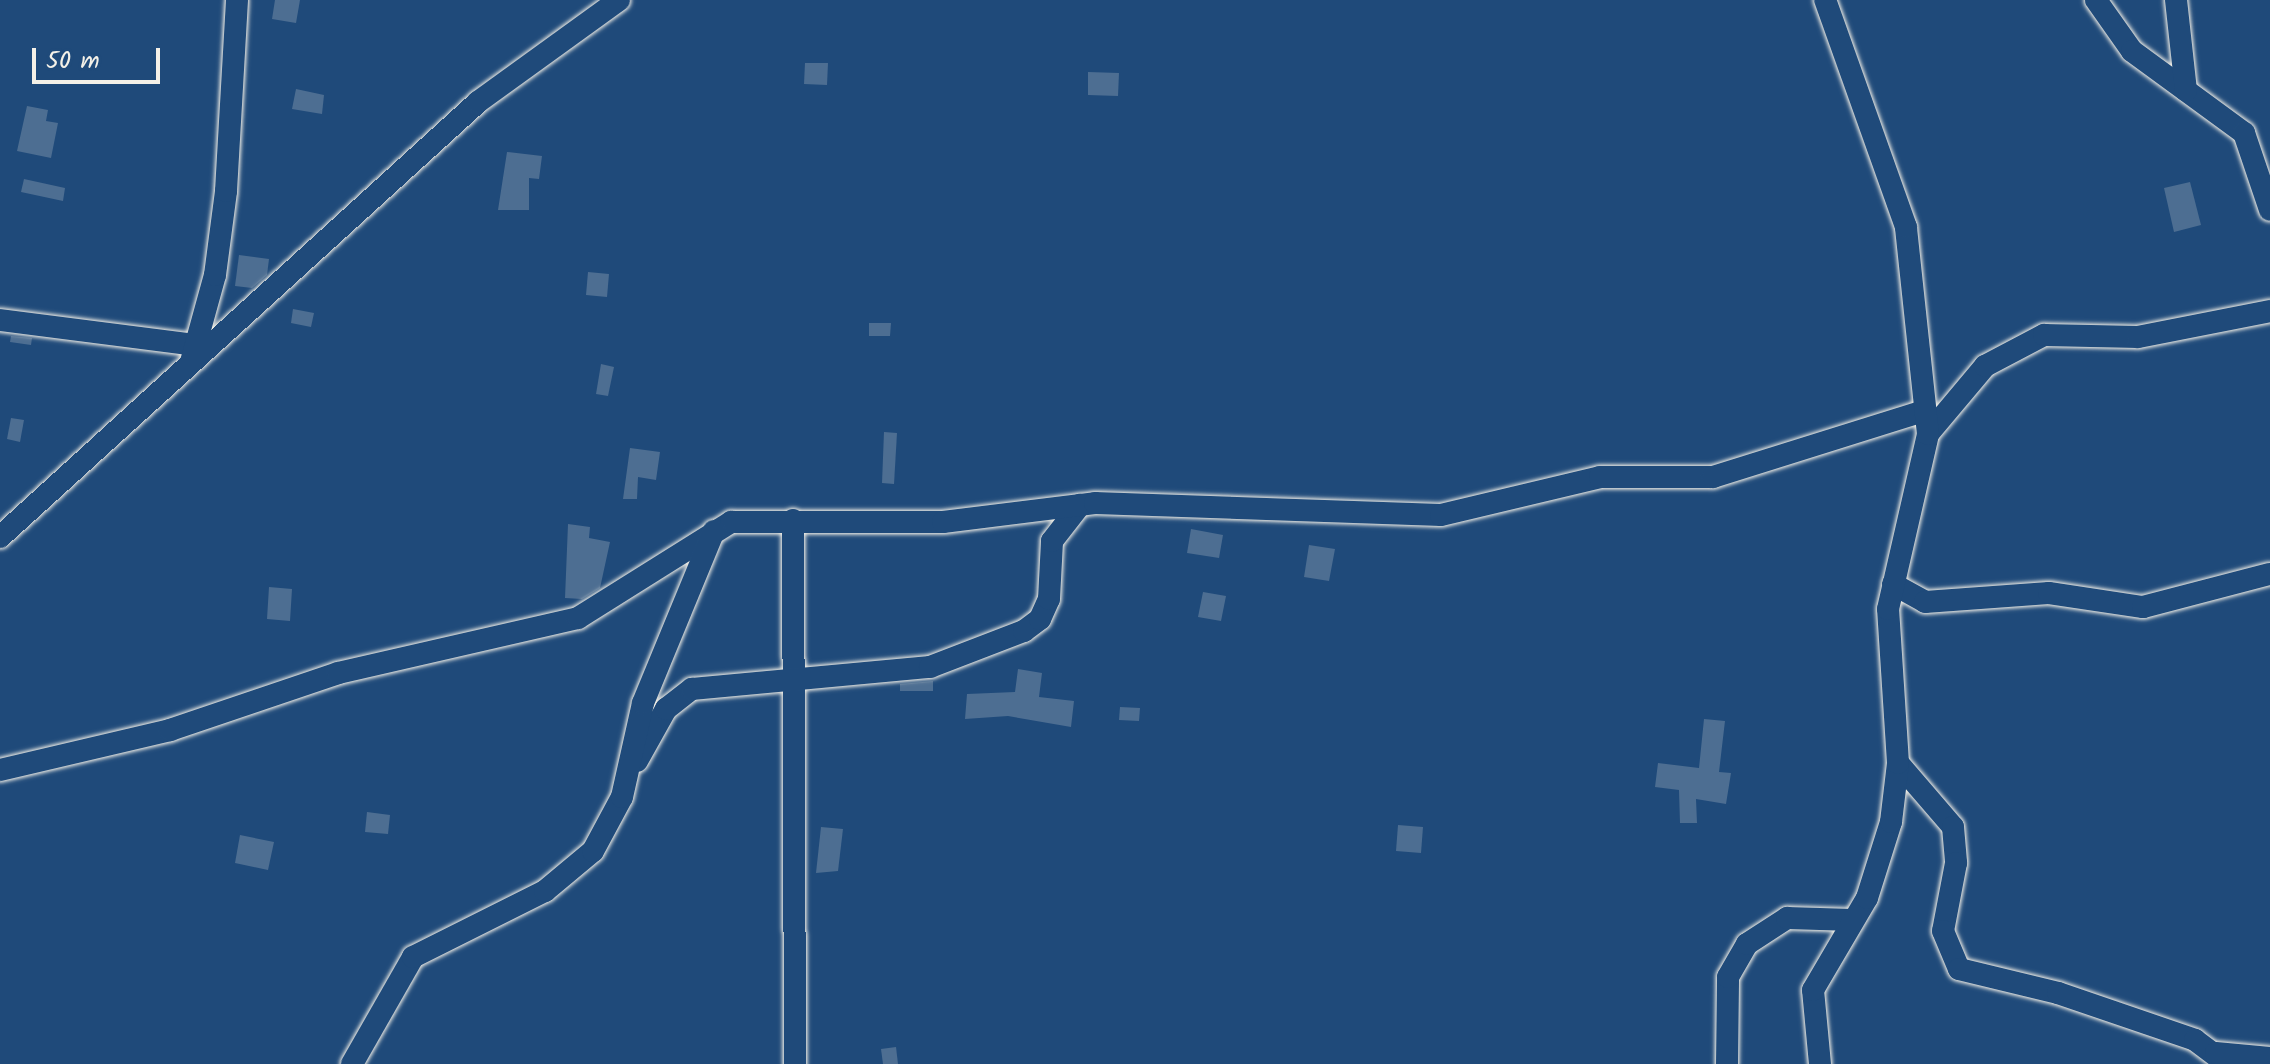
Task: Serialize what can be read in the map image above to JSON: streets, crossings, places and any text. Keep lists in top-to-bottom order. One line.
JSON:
{"scale_bar":"50 m"}
